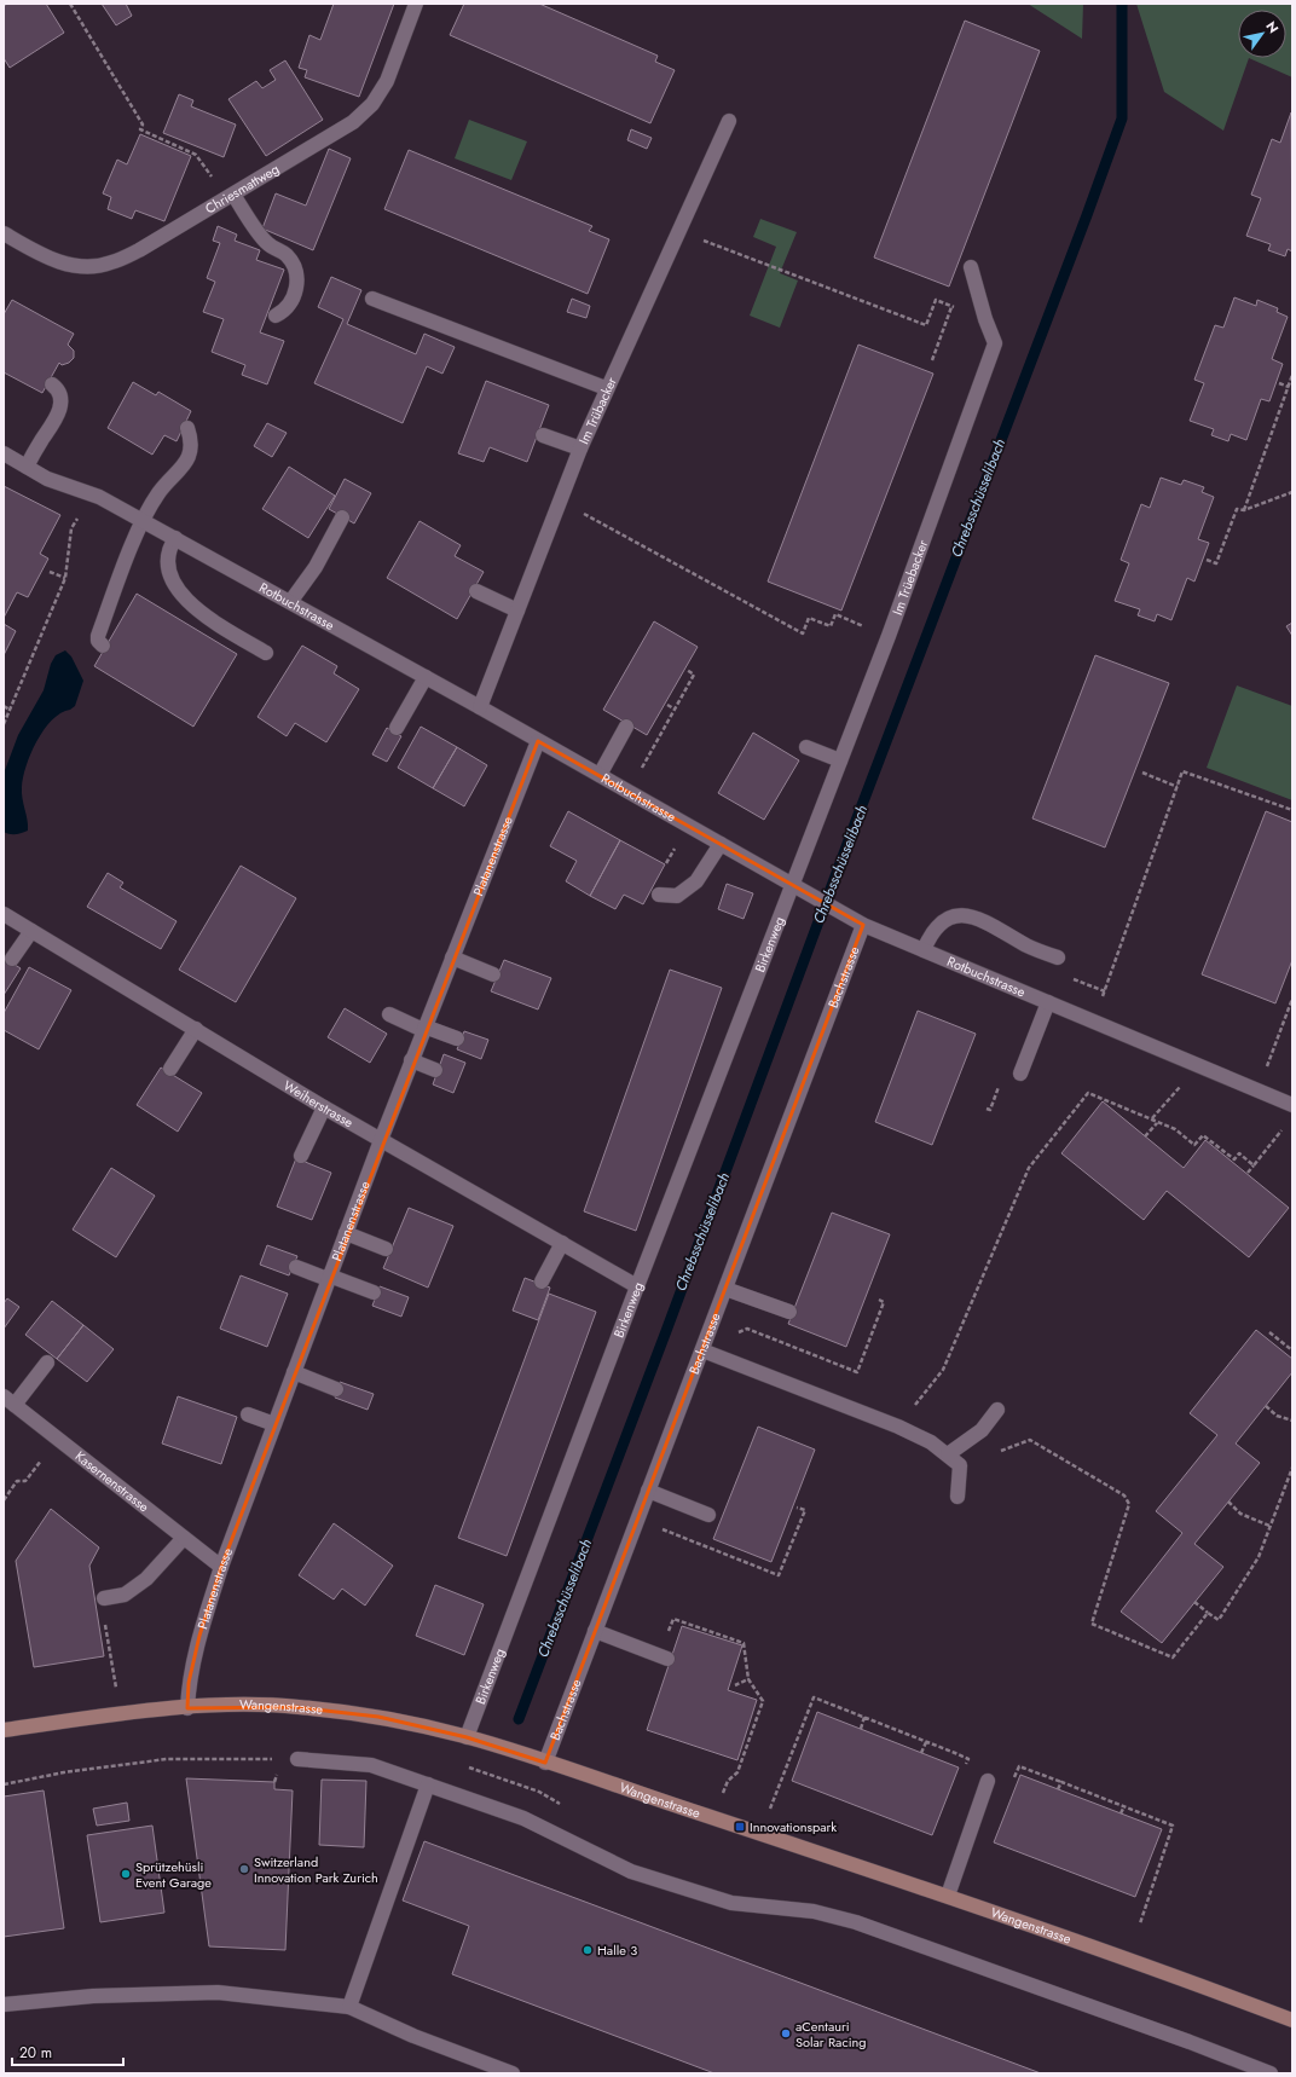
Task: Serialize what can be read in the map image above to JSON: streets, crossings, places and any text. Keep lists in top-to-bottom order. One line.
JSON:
{"streets":{"main road":["Wangenstrasse"],"street":["Chriesmattweg","Im Trübacker","Im Trüebacker","Rotbuchstrasse","Platanenstrasse","Birkenweg","Bachstrasse","Weiherstrasse","Kasernenstrasse"]},"crossings":[["Im Trübacker","Rotbuchstrasse"],["Im Trüebacker","Rotbuchstrasse"],["Im Trüebacker","Birkenweg"],["Rotbuchstrasse","Platanenstrasse"],["Rotbuchstrasse","Birkenweg"],["Rotbuchstrasse","Bachstrasse"],["Platanenstrasse","Weiherstrasse"],["Platanenstrasse","Kasernenstrasse"],["Platanenstrasse","Wangenstrasse"],["Birkenweg","Weiherstrasse"],["Birkenweg","Wangenstrasse"],["Bachstrasse","Wangenstrasse"]],"water":["Chrebsschüsselibach"],"places":{"transit":["Innovationspark"],"other":["Switzerland Innovation Park Zurich","Sprützehüsli Event Garage","Halle 3","aCentauri Solar Racing"]},"scale_bar":"20 m","north":"top right"}
